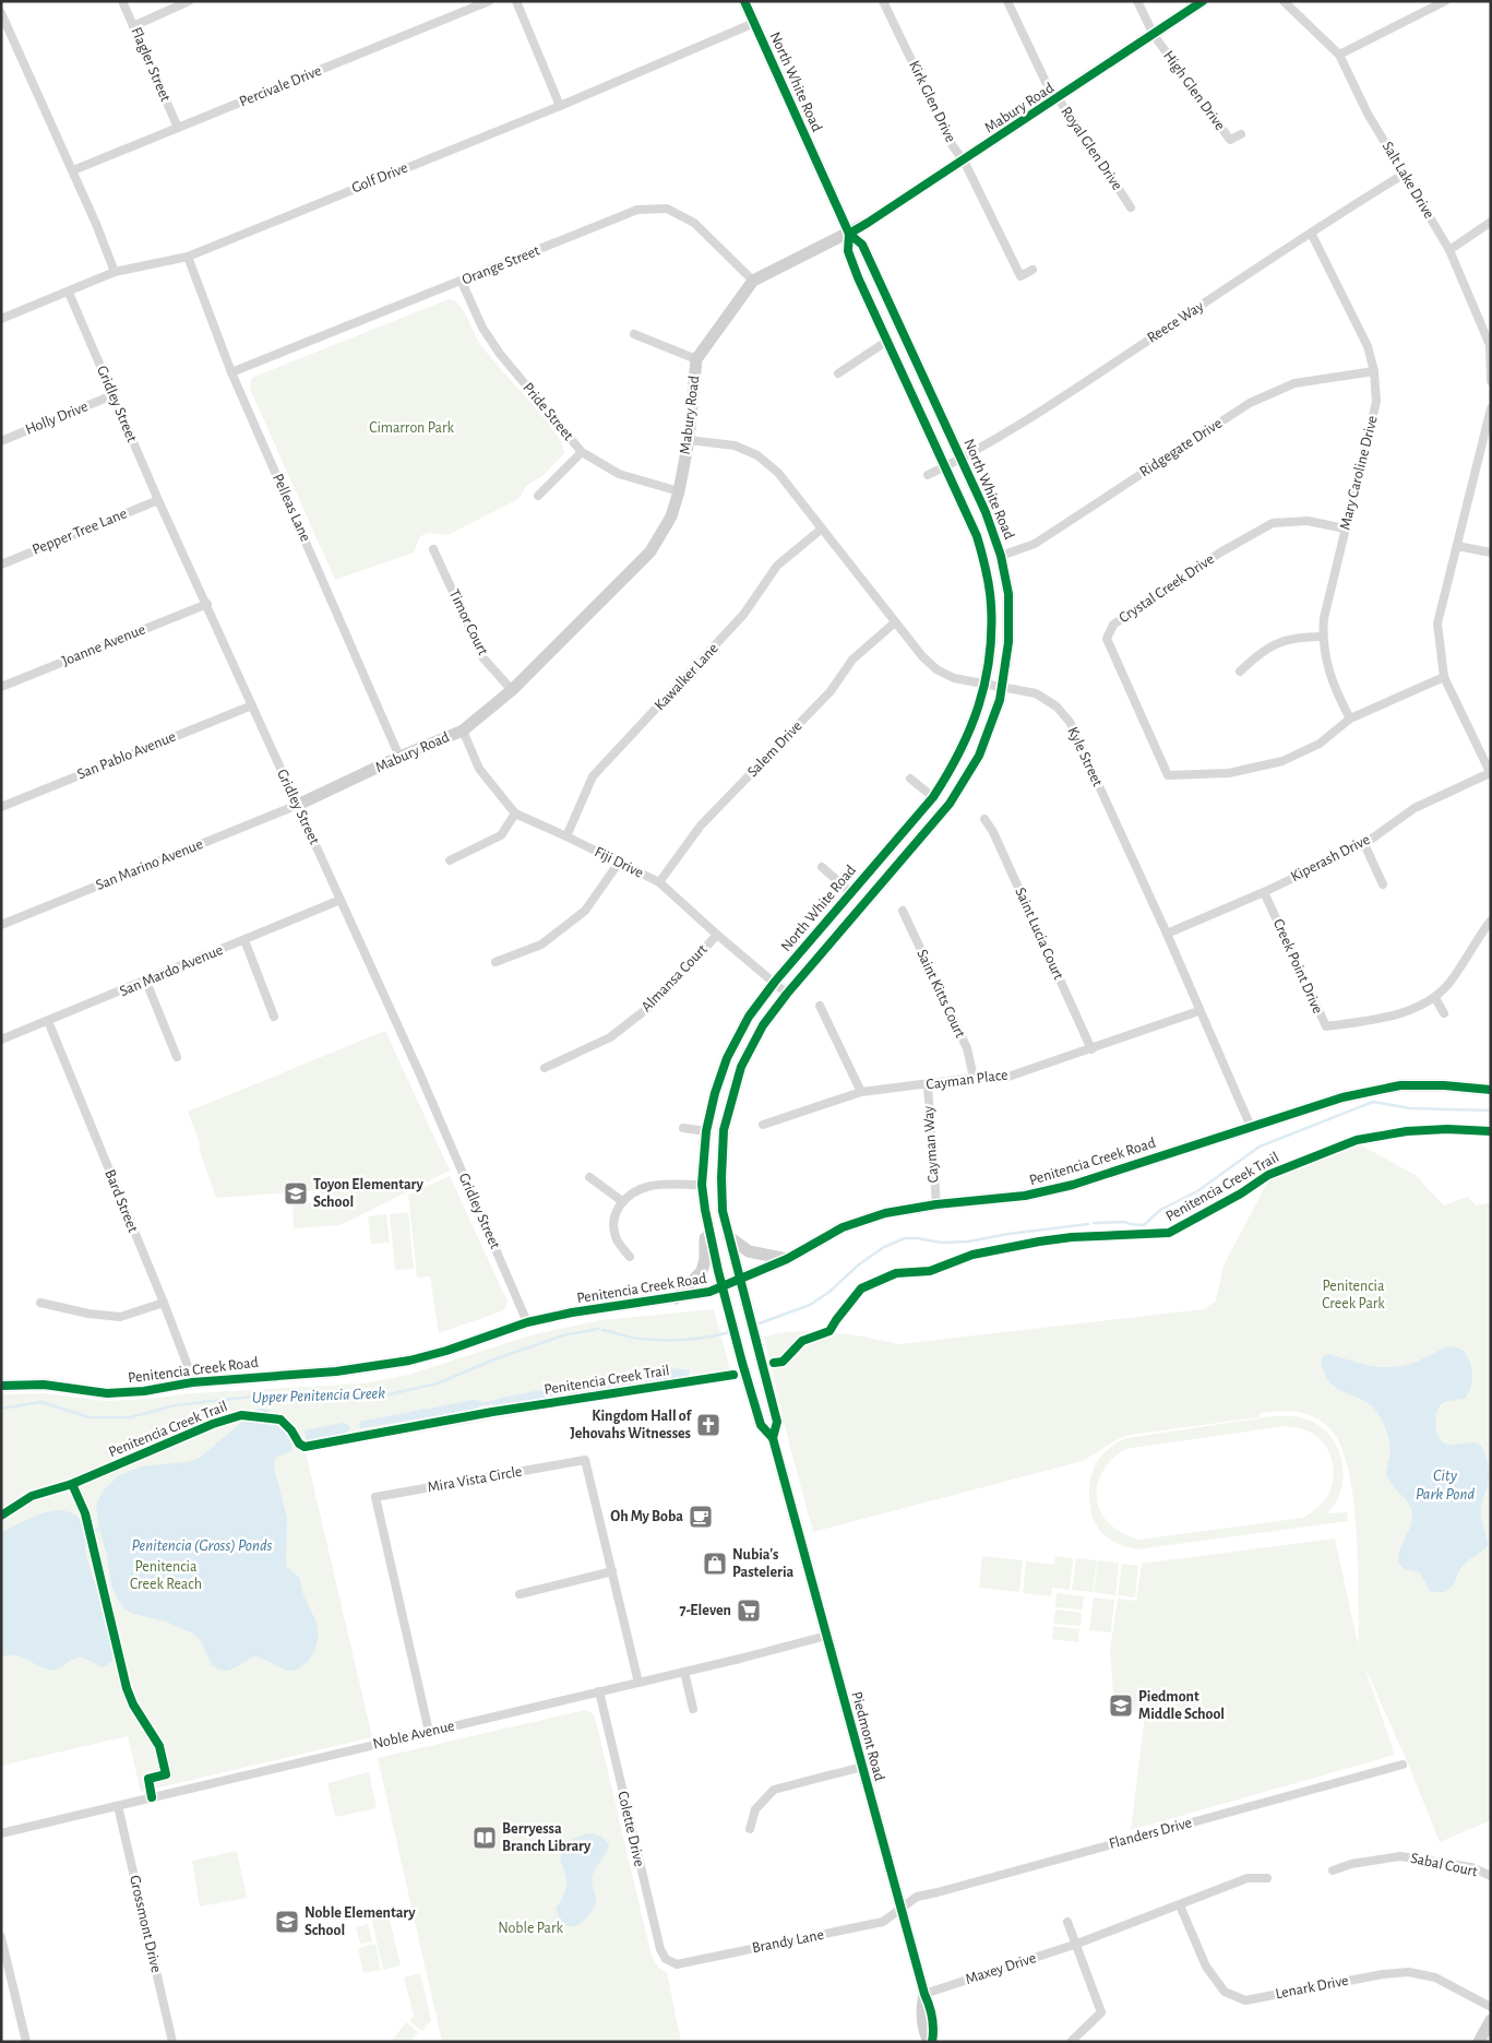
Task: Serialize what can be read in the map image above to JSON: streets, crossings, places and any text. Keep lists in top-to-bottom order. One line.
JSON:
{"streets":{"main road":["North White Road","Mabury Road","Penitencia Creek Road","Piedmont Road"],"street":["Flagler Street","Percivale Drive","High Glen Drive","Kirk Glen Drive","Royal Glen Drive","Golf Drive","Salt Lake Drive","Orange Street","Reece Way","Gridley Street","Pride Street","Holly Drive","Ridgegate Drive","Mary Caroline Drive","Pelleas Lane","Pepper Tree Lane","Crystal Creek Drive","Timor Court","Joanne Avenue","Kawalker Lane","Salem Drive","San Pablo Avenue","Kyle Street","Kiperash Drive","Fiji Drive","San Marino Avenue","Saint Lucia Court","Creek Point Drive","San Mardo Avenue","Almansa Court","Saint Kitts Court","Cayman Place","Cayman Way","Bard Street","Mira Vista Circle","Noble Avenue","Colette Drive","Flanders Drive","Sabal Court","Grossmont Drive","Brandy Lane","Maxey Drive","Lenark Drive"],"cycle path":["Penitencia Creek Trail"]},"crossings":[["Flagler Street","Percivale Drive"],["North White Road","Mabury Road"],["North White Road","Golf Drive"],["North White Road","Reece Way"],["North White Road","Ridgegate Drive"],["North White Road","Kyle Street"],["North White Road","Fiji Drive"],["North White Road","Penitencia Creek Road"],["North White Road","Piedmont Road"],["High Glen Drive","Mabury Road"],["Kirk Glen Drive","Mabury Road"],["Mabury Road","Royal Glen Drive"],["Mabury Road","Orange Street"],["Mabury Road","Gridley Street"],["Mabury Road","Pride Street"],["Mabury Road","Pelleas Lane"],["Mabury Road","Timor Court"],["Mabury Road","Kyle Street"],["Mabury Road","Fiji Drive"],["Mabury Road","San Marino Avenue"],["Golf Drive","Gridley Street"],["Golf Drive","Pelleas Lane"],["Salt Lake Drive","Reece Way"],["Orange Street","Pride Street"],["Orange Street","Pelleas Lane"],["Reece Way","Mary Caroline Drive"],["Gridley Street","Holly Drive"],["Gridley Street","Pepper Tree Lane"],["Gridley Street","Joanne Avenue"],["Gridley Street","San Pablo Avenue"],["Gridley Street","San Marino Avenue"],["Gridley Street","San Mardo Avenue"],["Gridley Street","Penitencia Creek Road"],["Ridgegate Drive","Mary Caroline Drive"],["Mary Caroline Drive","Crystal Creek Drive"],["Kawalker Lane","Kyle Street"],["Kawalker Lane","Fiji Drive"],["Salem Drive","Kyle Street"],["Salem Drive","Fiji Drive"],["Kyle Street","Kiperash Drive"],["Kyle Street","Cayman Place"],["Kyle Street","Penitencia Creek Road"],["Kiperash Drive","Creek Point Drive"],["Fiji Drive","Almansa Court"],["Saint Lucia Court","Cayman Place"],["San Mardo Avenue","Bard Street"],["Saint Kitts Court","Cayman Place"],["Cayman Place","Cayman Way"],["Cayman Way","Penitencia Creek Road"],["Penitencia Creek Road","Bard Street"],["Mira Vista Circle","Noble Avenue"],["Noble Avenue","Piedmont Road"],["Noble Avenue","Colette Drive"],["Noble Avenue","Grossmont Drive"],["Piedmont Road","Flanders Drive"],["Piedmont Road","Brandy Lane"],["Piedmont Road","Maxey Drive"],["Colette Drive","Brandy Lane"],["Flanders Drive","Brandy Lane"],["Maxey Drive","Lenark Drive"]],"water":["Upper Penitencia Creek","City Park Pond","Penitencia (Gross) Ponds"],"parks":["Cimarron Park","Penitencia Creek Park","Penitencia Creek Reach","Noble Park"],"places":{"school or university":["Toyon Elementary School","Piedmont Middle School","Noble Elementary School"],"church":["Kingdom Hall of Jehovahs Witnesses"],"cafe":["Oh My Boba"],"shop":["Nubia's Pasteleria"],"supermarket":["7-Eleven"],"library":["Berryessa Branch Library"]}}
